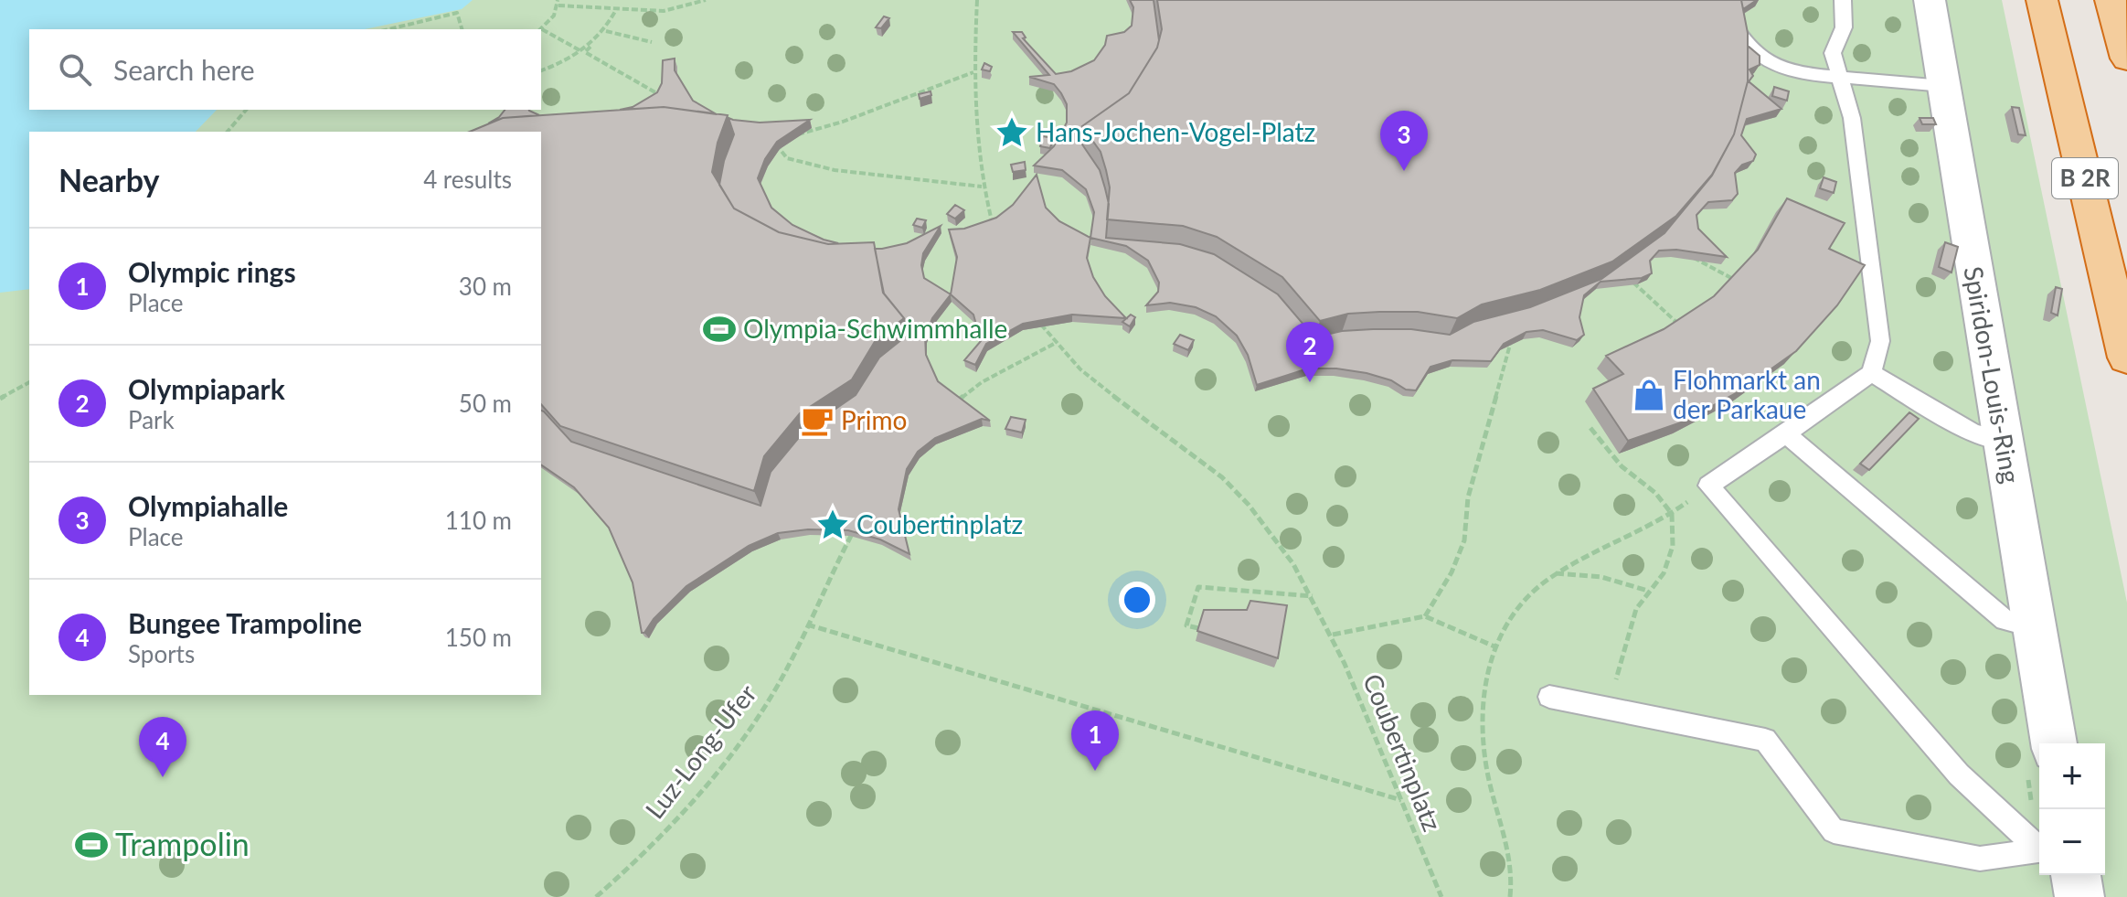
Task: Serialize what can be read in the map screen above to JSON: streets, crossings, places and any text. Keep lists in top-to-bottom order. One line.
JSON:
{"streets":{"highway":["B 2R"],"street":["Spiridon-Louis-Ring"],"path":["Luz-Long-Ufer","Coubertinplatz"]},"places":{"place":["Hans-Jochen-Vogel-Platz","Coubertinplatz"],"sports":["Olympia-Schwimmhalle","Trampolin"],"shop":["Flohmarkt an der Parkaue"],"cafe":["Primo"]},"page":{"search":"Search here","pins":["3","2","1","4"],"heading":["Nearby","4 results"],"list":[{"mark":"1","name":"Olympic rings","note":"Place","value":"30 m"},{"mark":"2","name":"Olympiapark","note":"Park","value":"50 m"},{"mark":"3","name":"Olympiahalle","note":"Place","value":"110 m"},{"mark":"4","name":"Bungee Trampoline","note":"Sports","value":"150 m"}],"map_buttons":["+","−"]}}
